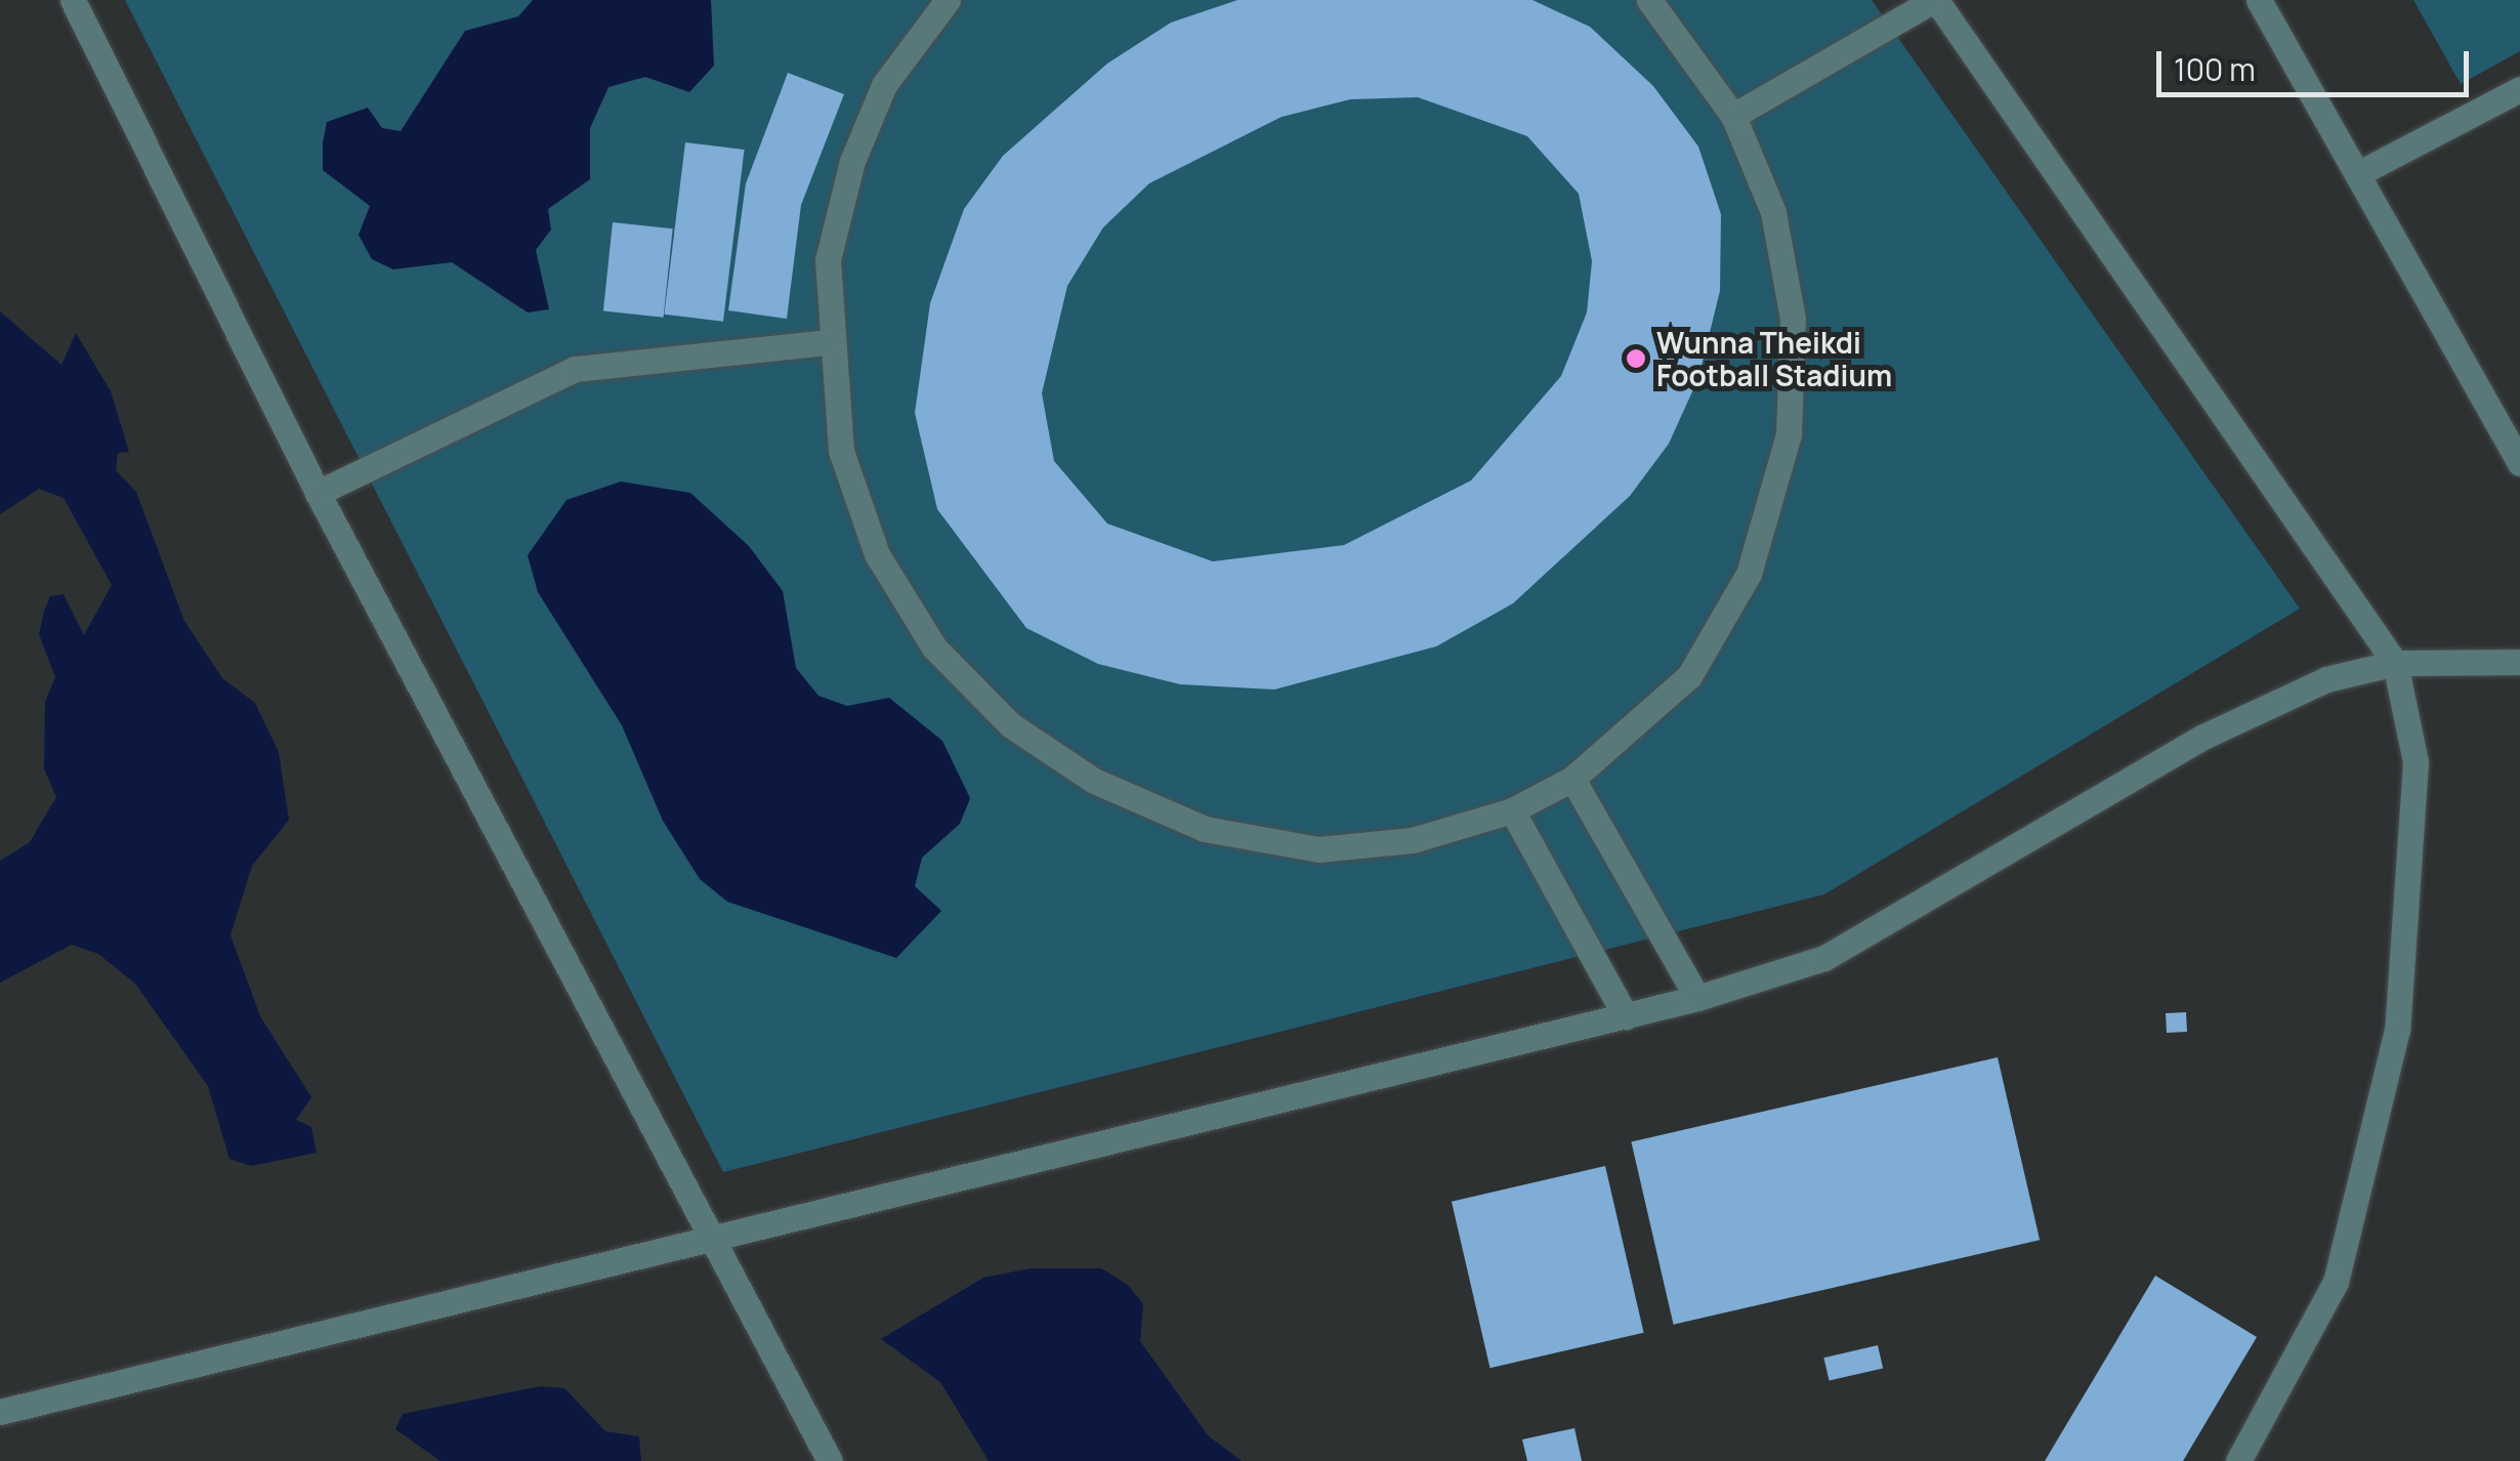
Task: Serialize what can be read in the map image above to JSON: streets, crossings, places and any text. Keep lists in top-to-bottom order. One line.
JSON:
{"places":["Wunna Theikdi Football Stadium"],"scale_bar":"100 m"}
